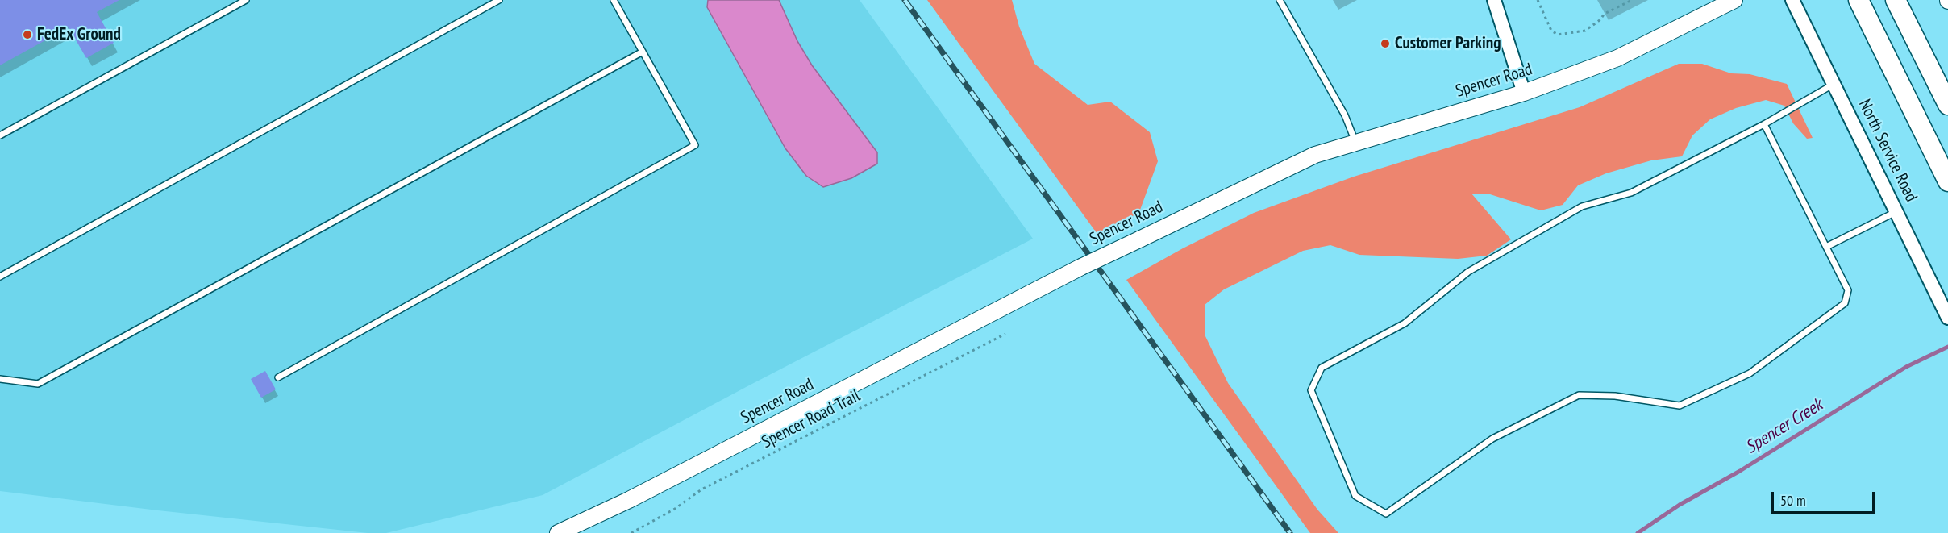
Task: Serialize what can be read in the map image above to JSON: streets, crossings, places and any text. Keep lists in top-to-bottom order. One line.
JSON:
{"streets":{"main road":["Spencer Road"],"street":["North Service Road"],"path":["Spencer Road Trail"]},"water":["Spencer Creek"],"places":["FedEx Ground","Customer Parking"],"scale_bar":"50 m"}
